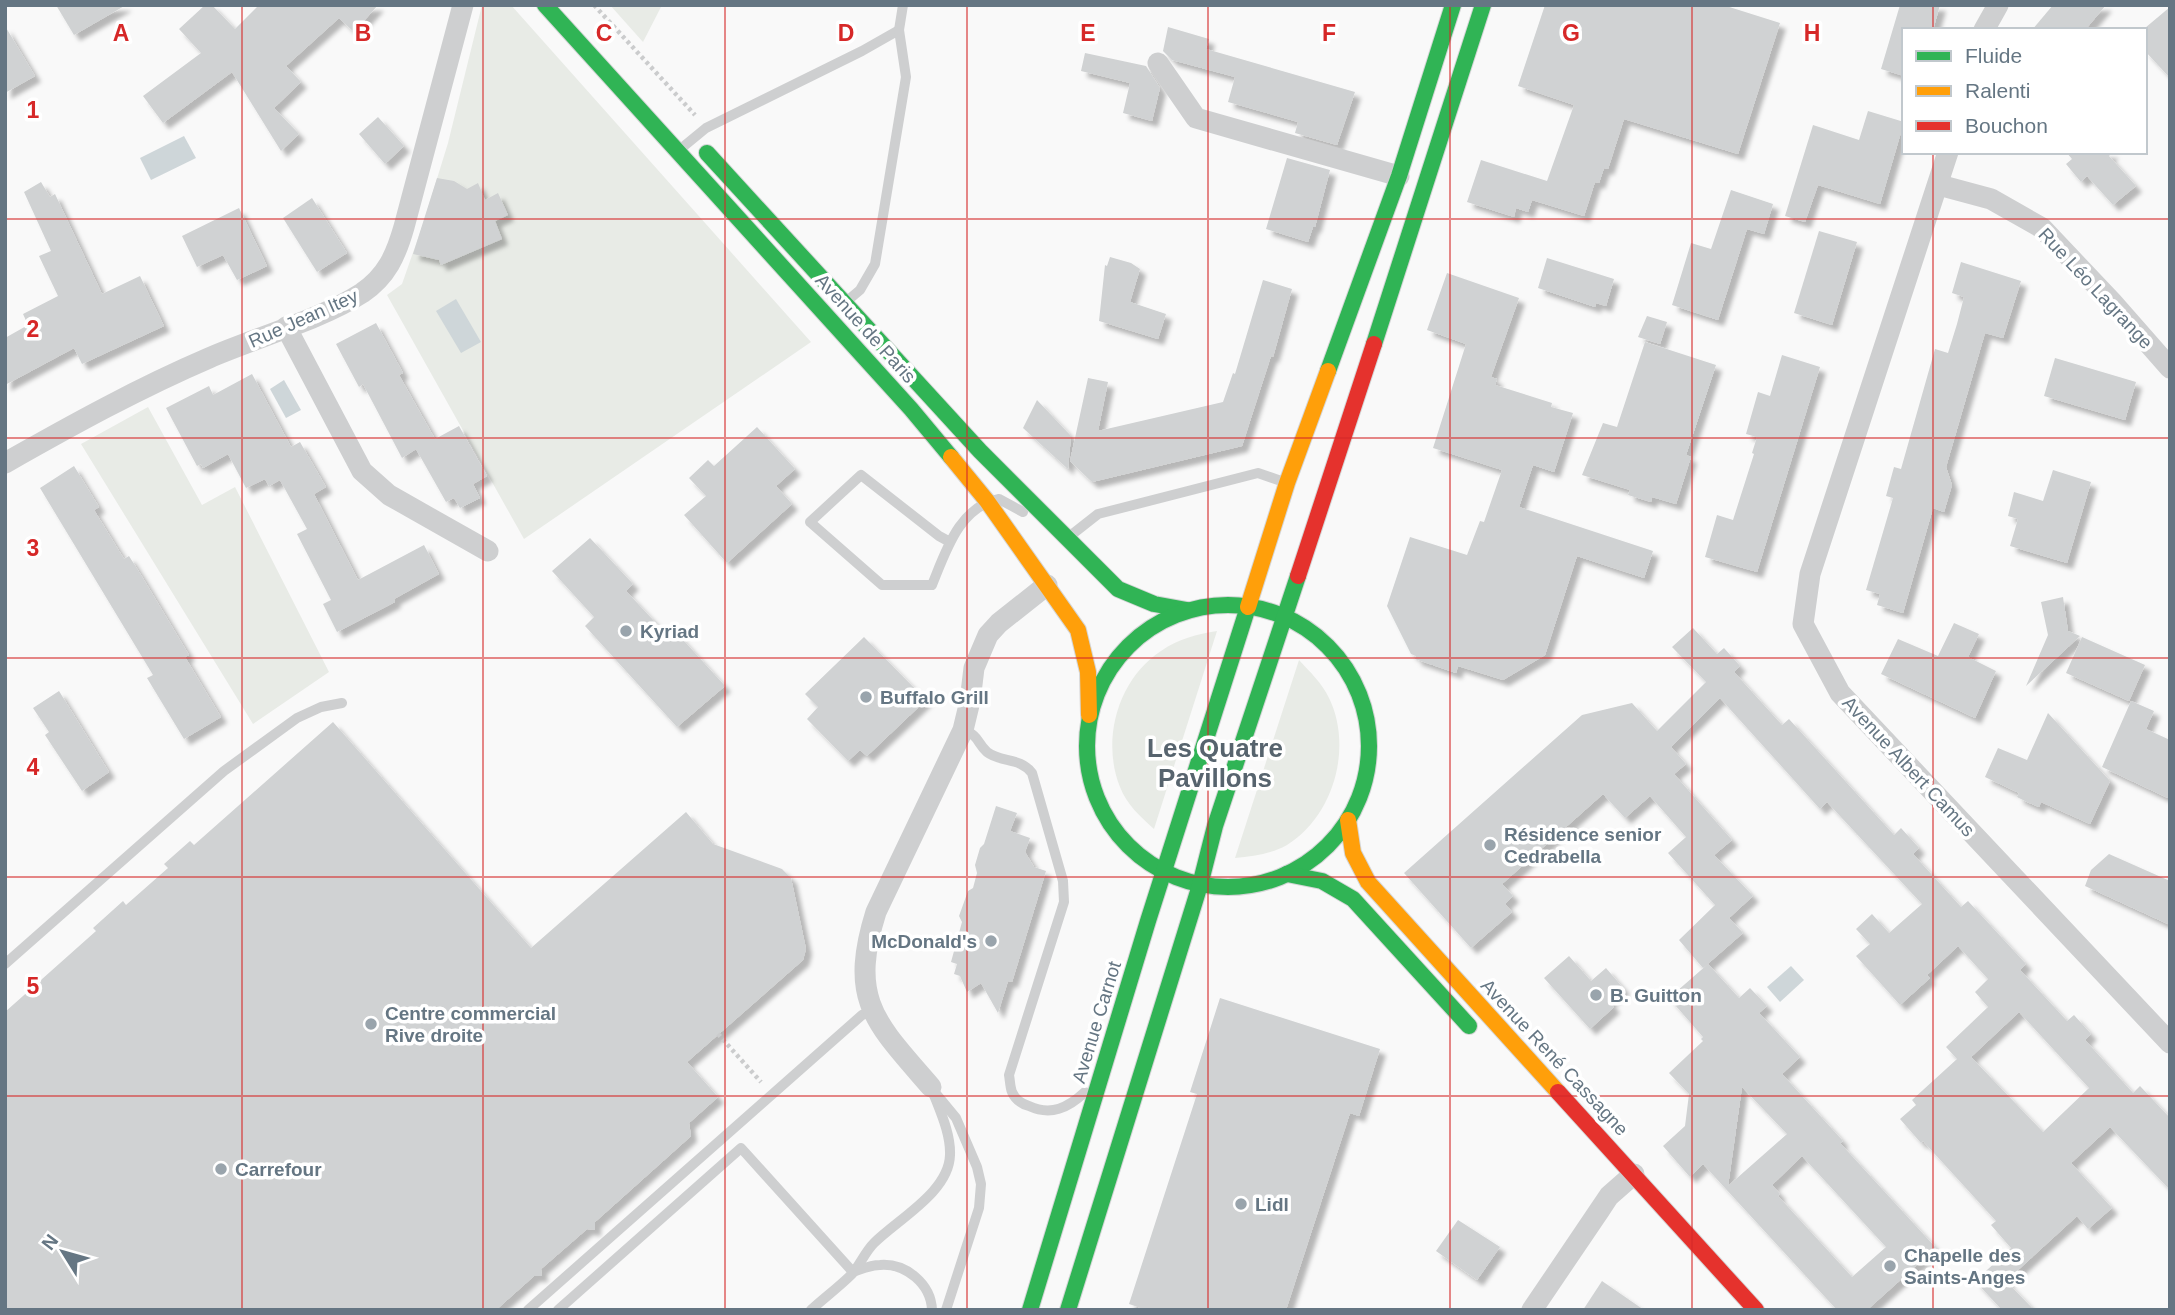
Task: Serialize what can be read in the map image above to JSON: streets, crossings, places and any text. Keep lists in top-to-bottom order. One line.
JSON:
{"streets":{"main road":["Avenue de Paris","Avenue Carnot","Avenue René Cassagne"],"street":["Rue Léo Lagrange","Rue Jean Itey","Avenue Albert Camus"]},"crossings":[["Rue Léo Lagrange","Avenue Albert Camus"]],"districts":["Les Quatre Pavillons"],"places":["Kyriad","Buffalo Grill","Résidence senior Cedrabella","McDonald's","B. Guitton","Centre commercial Rive droite","Carrefour","Lidl","Chapelle des Saints-Anges"],"legend":["Fluide","Ralenti","Bouchon"],"north":"top left","grid":{"columns":["A","B","C","D","E","F","G","H"],"rows":["1","2","3","4","5"]}}
